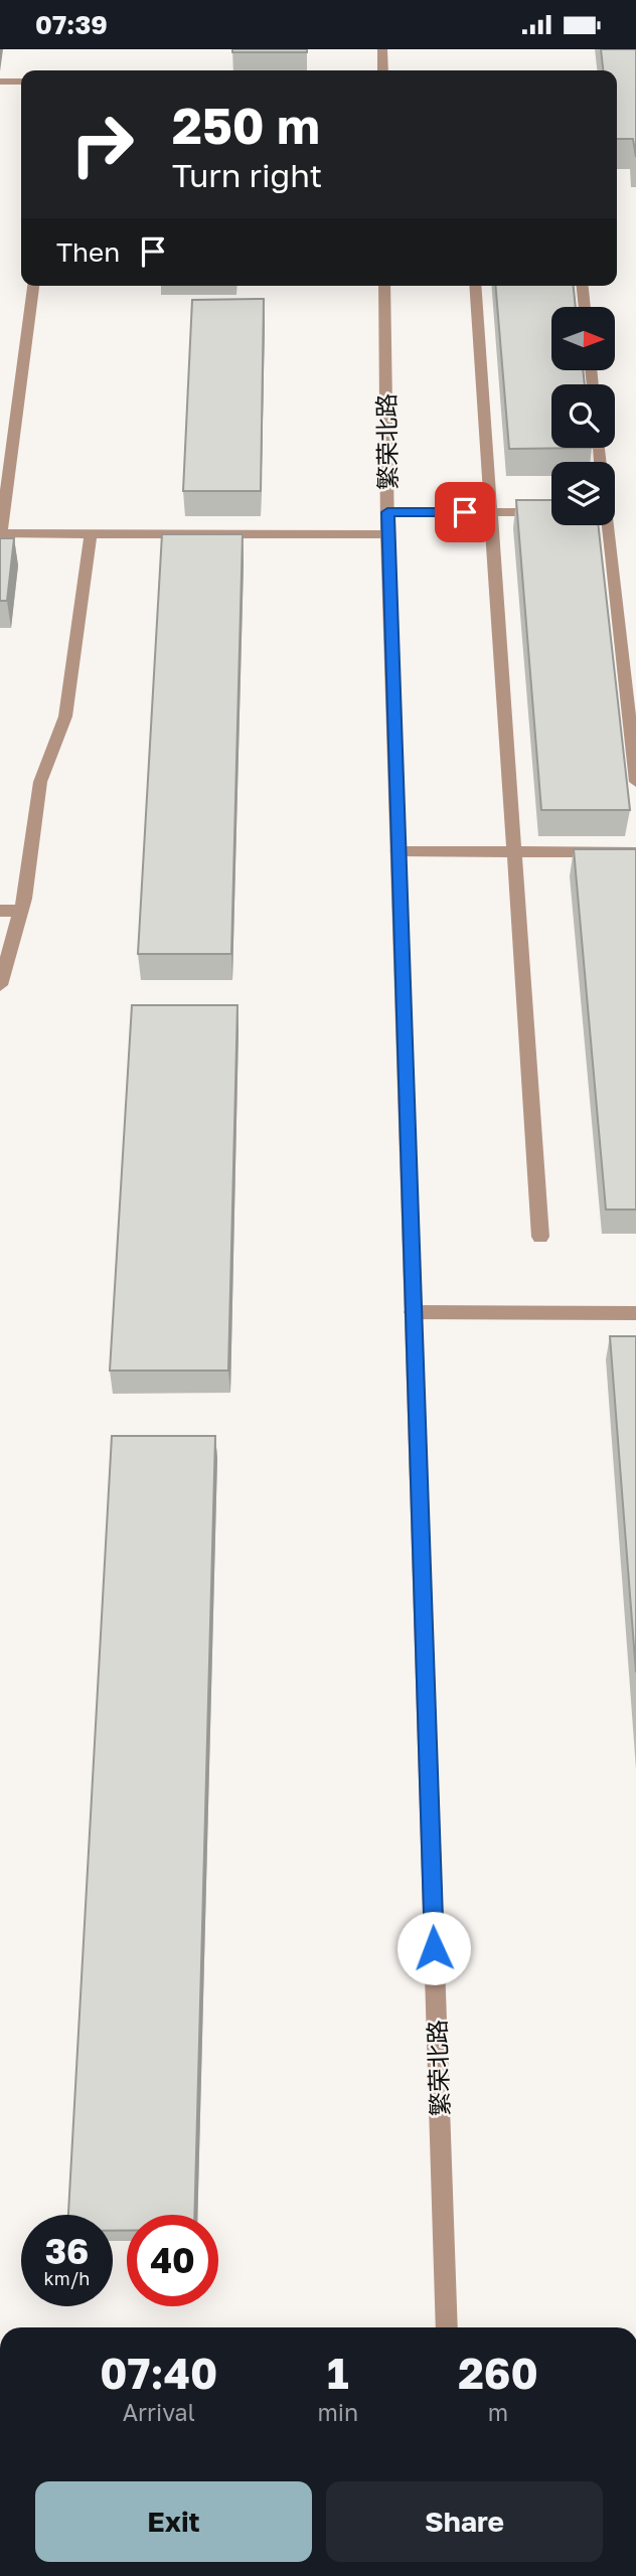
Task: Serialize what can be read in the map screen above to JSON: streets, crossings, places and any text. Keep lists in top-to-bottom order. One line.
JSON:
{"streets":{"street":["繁荣北路"]},"north":"right","page":{"status":"07:39","turn":["250 m","Turn right"],"then":"Then","speed":"36 km/h","limit":"40","eta":["07:40","Arrival","1","min","260","m"],"buttons":["Exit","Share"]}}
